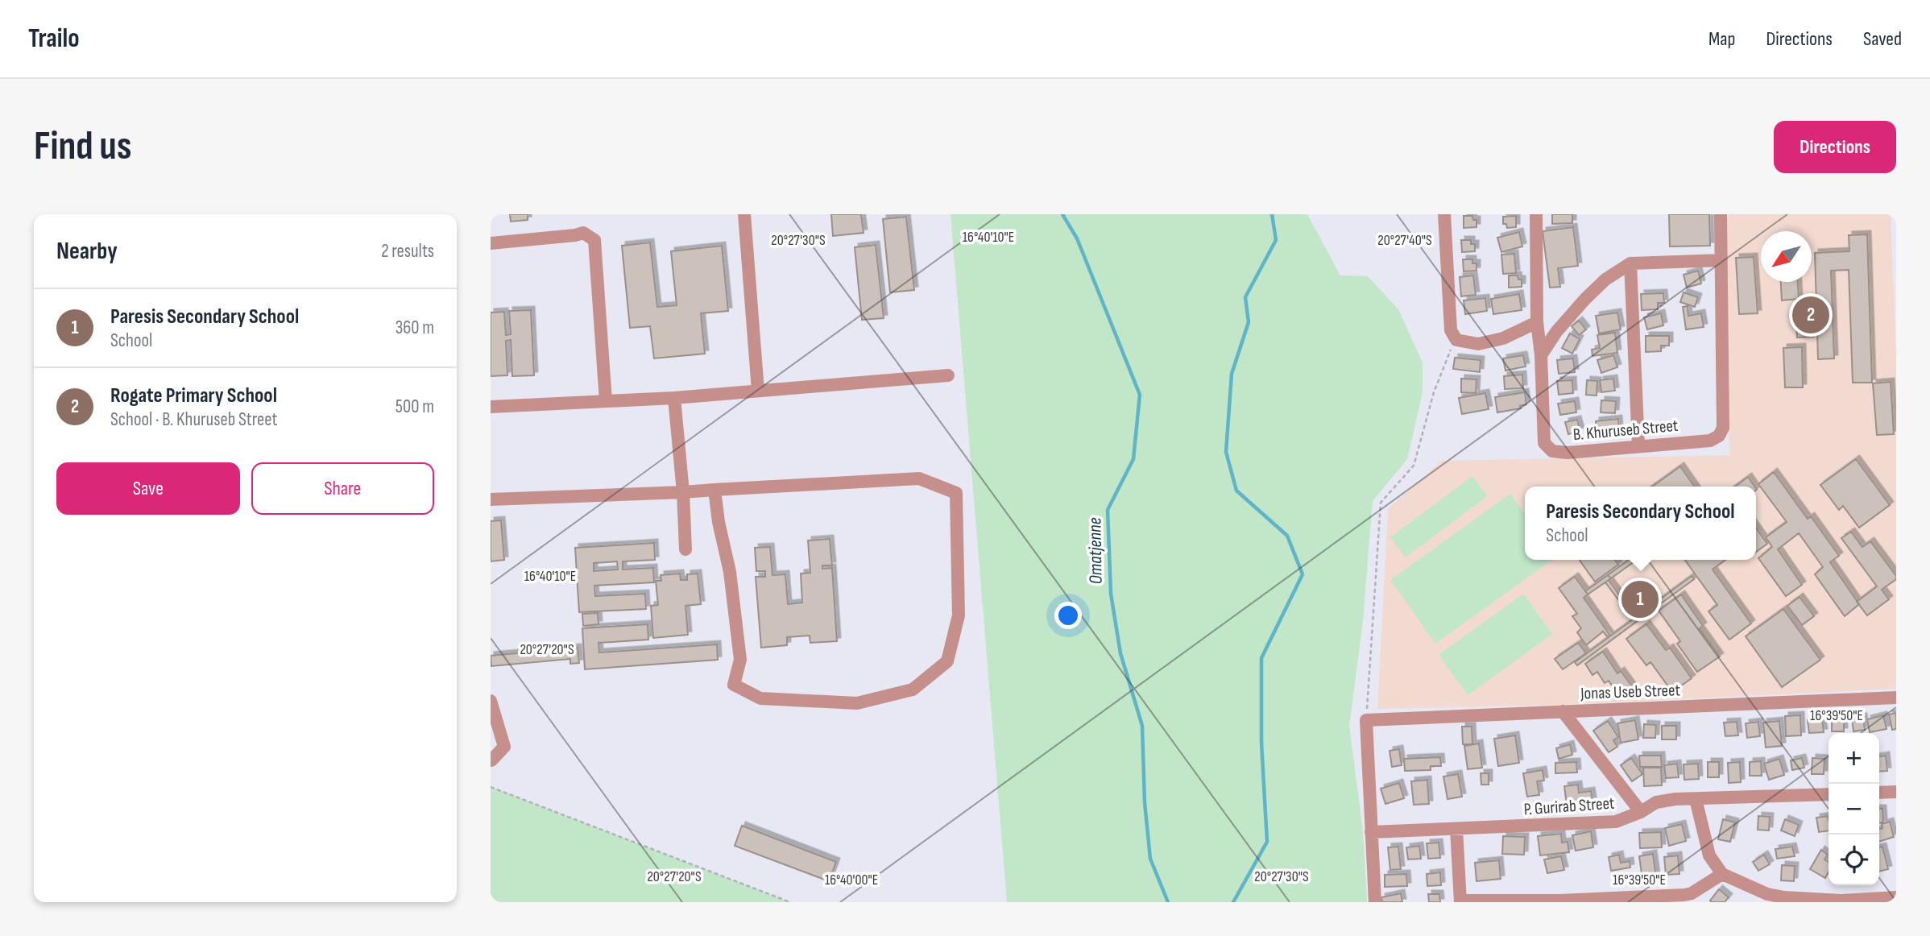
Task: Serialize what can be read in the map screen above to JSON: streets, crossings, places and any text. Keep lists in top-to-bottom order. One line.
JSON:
{"streets":{"street":["B. Khuruseb Street","Jonas Useb Street","P. Gurirab Street"]},"water":["Omatjenne"],"north":"bottom left","page":{"header":"Trailo","nav":["Map","Directions","Saved"],"buttons":["Directions",["Save","Share"]],"title":"Find us","heading":["Nearby","2 results"],"list":[{"mark":"1","name":"Paresis Secondary School","note":"School","value":"360 m"},{"mark":"2","name":"Rogate Primary School","note":"School · B. Khuruseb Street","value":"500 m"}],"pins":["2","1"],"popup":["Paresis Secondary School","School"],"map_buttons":["+","−"]},"coordinates":["16°40'10\"E","20°27'30\"S","20°27'40\"S","20°27'20\"S","16°39'50\"E","16°40'00\"E"]}
